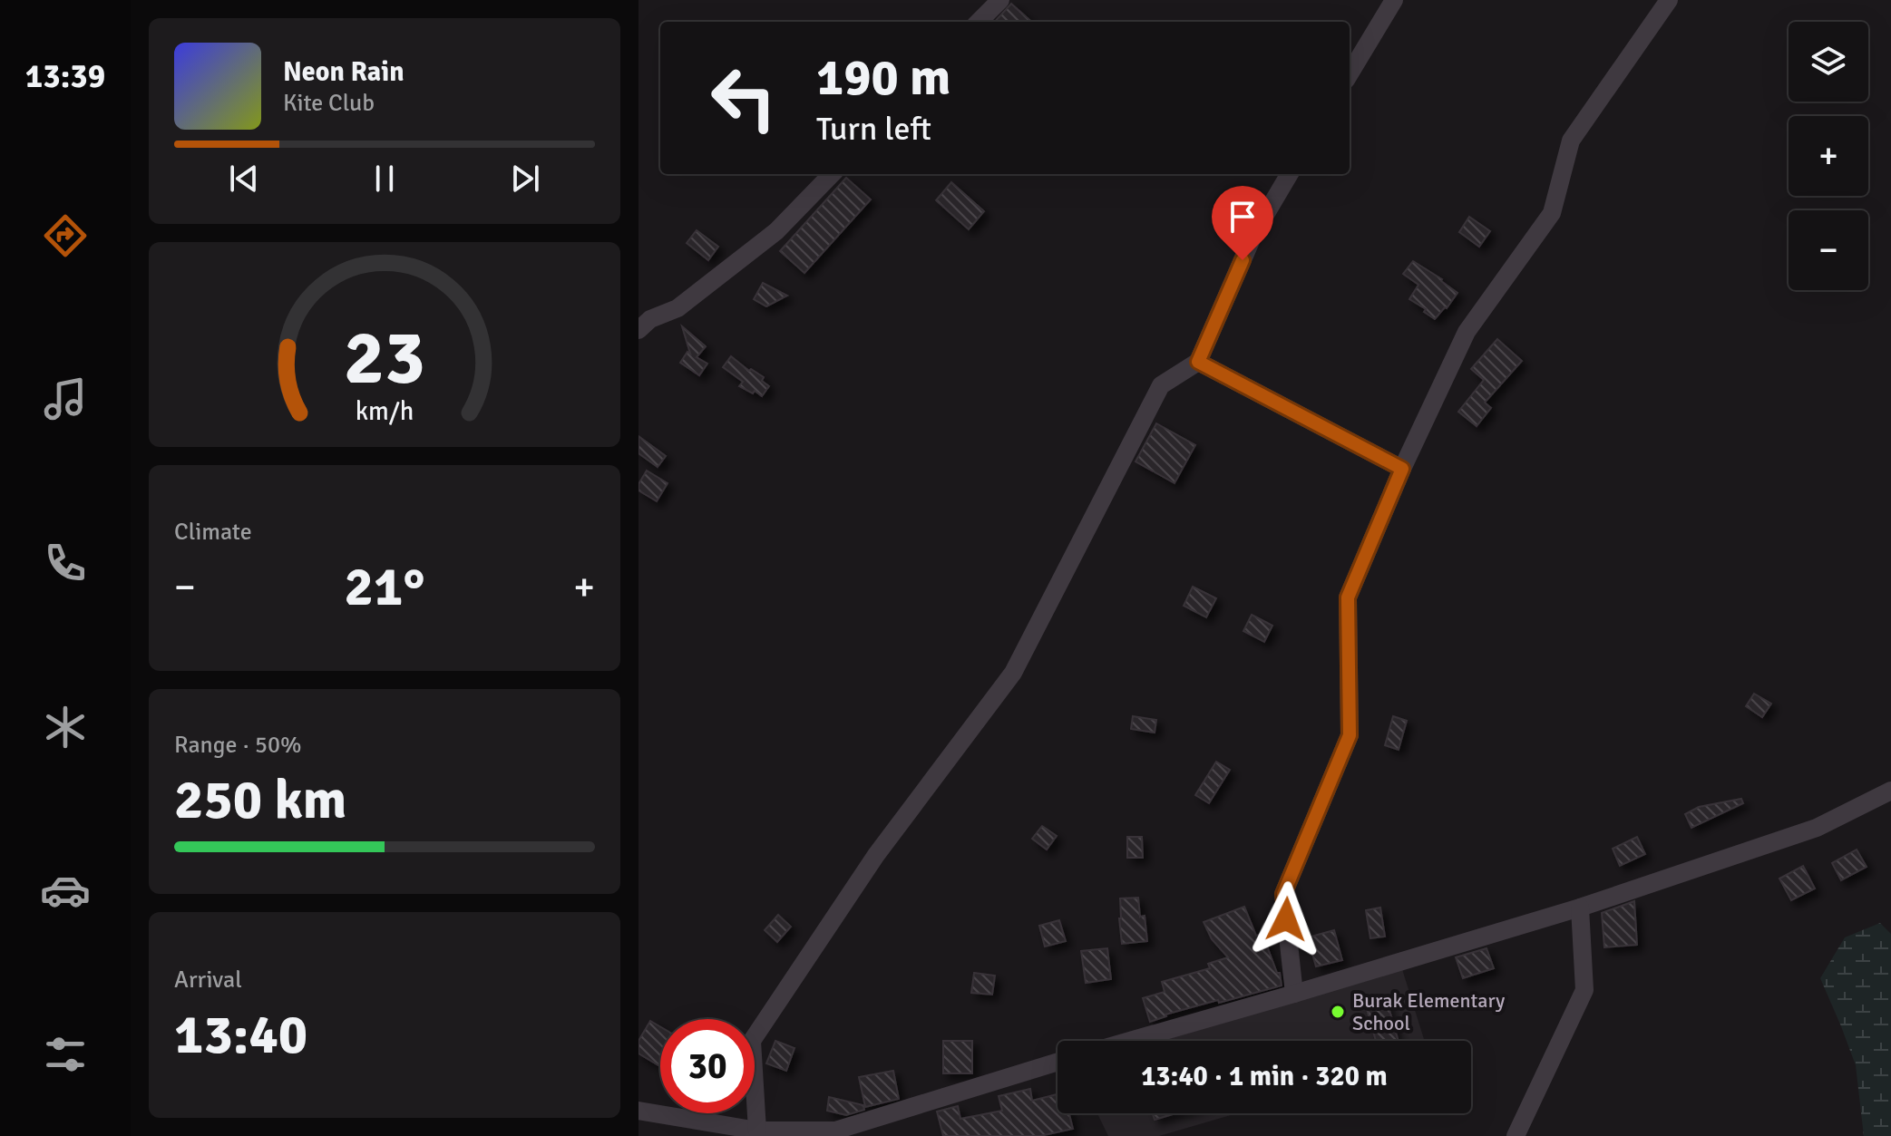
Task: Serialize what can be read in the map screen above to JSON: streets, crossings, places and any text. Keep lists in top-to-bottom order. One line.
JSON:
{"places":["Burak Elementary School"],"page":{"tabs":"13:39","map_buttons":["+","−"],"turn":["190 m","Turn left"],"song":["Neon Rain","Kite Club"],"tile":["Climate",["Range · 50%","250 km"],["Arrival","13:40"]],"heat":["−","21°","+"],"limit":"30","trip":"13:40 · 1 min · 320 m","gauge":["23","km/h"]}}
